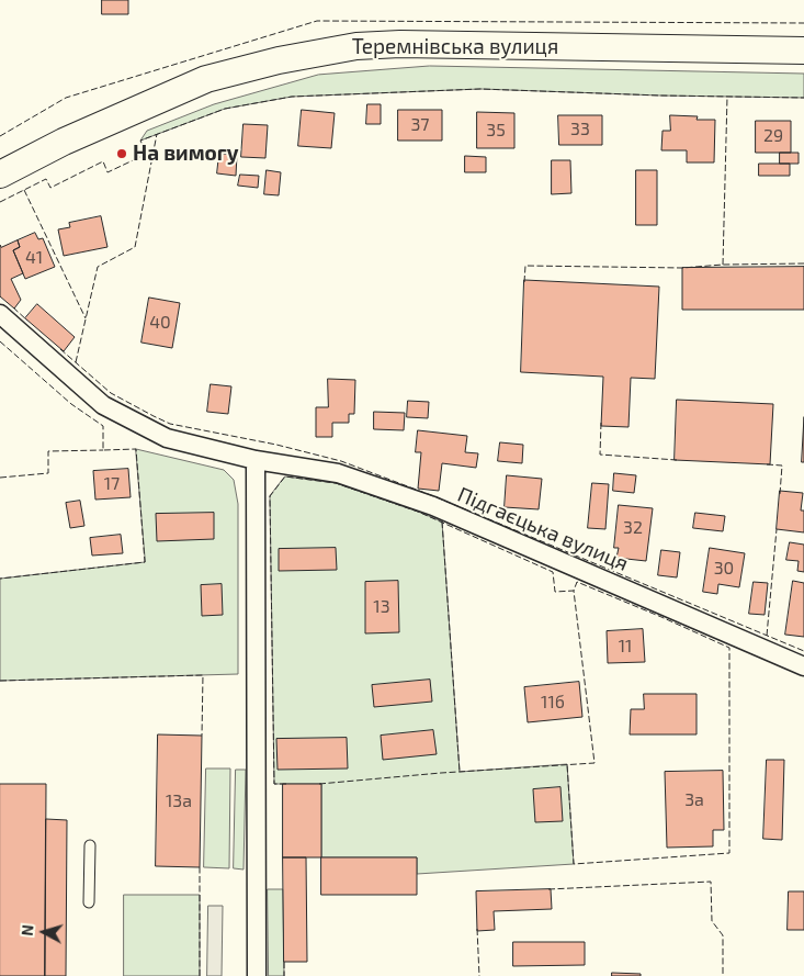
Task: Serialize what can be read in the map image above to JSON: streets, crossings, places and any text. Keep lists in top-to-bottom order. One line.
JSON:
{"streets":{"street":["Теремнівська вулиця","Підгаєцька вулиця"]},"places":["На вимогу"],"house_numbers":["37","33","35","29","41","40","17","32","30","13","11","11б","3а","13а"],"north":"left"}
